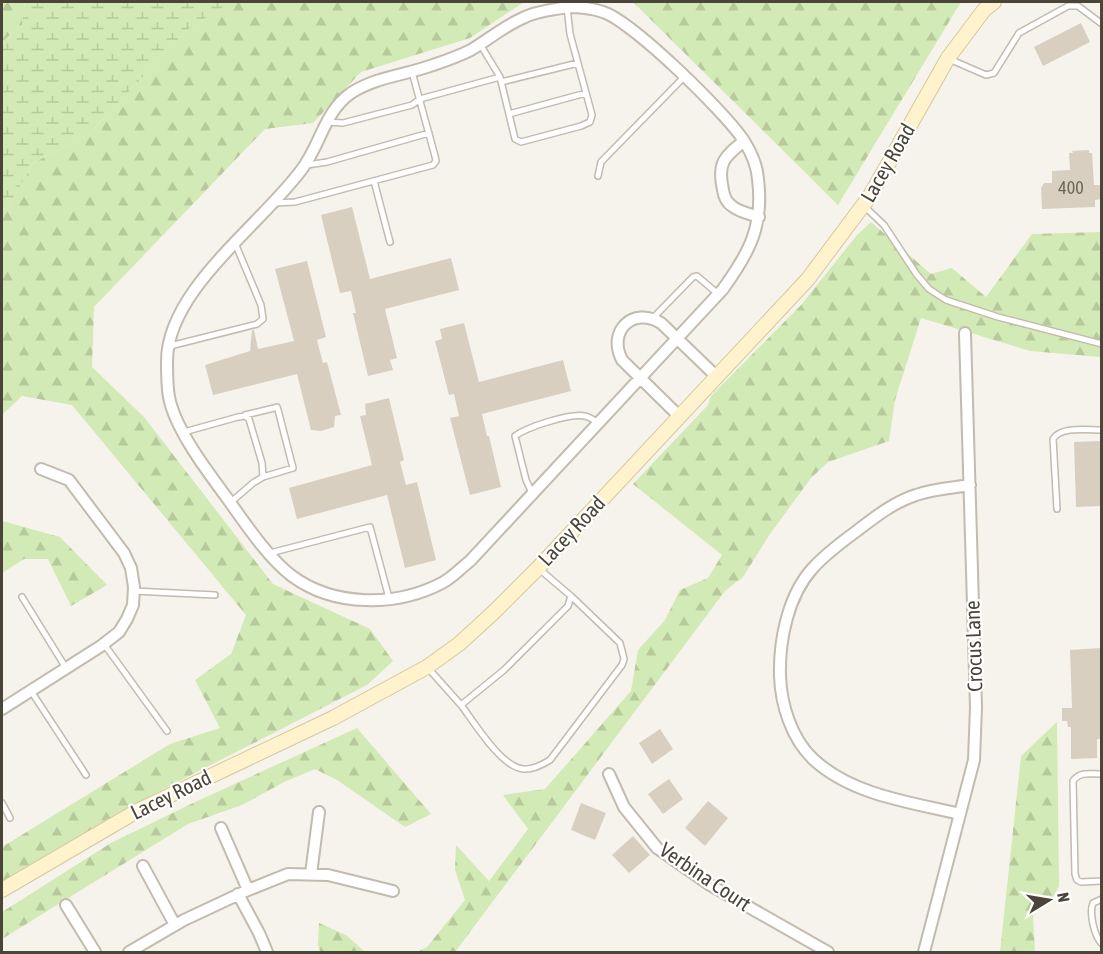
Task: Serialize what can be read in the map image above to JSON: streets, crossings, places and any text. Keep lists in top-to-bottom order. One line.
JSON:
{"streets":{"main road":["Lacey Road"],"street":["Crocus Lane","Verbina Court"]},"house_numbers":["400"],"north":"right"}
